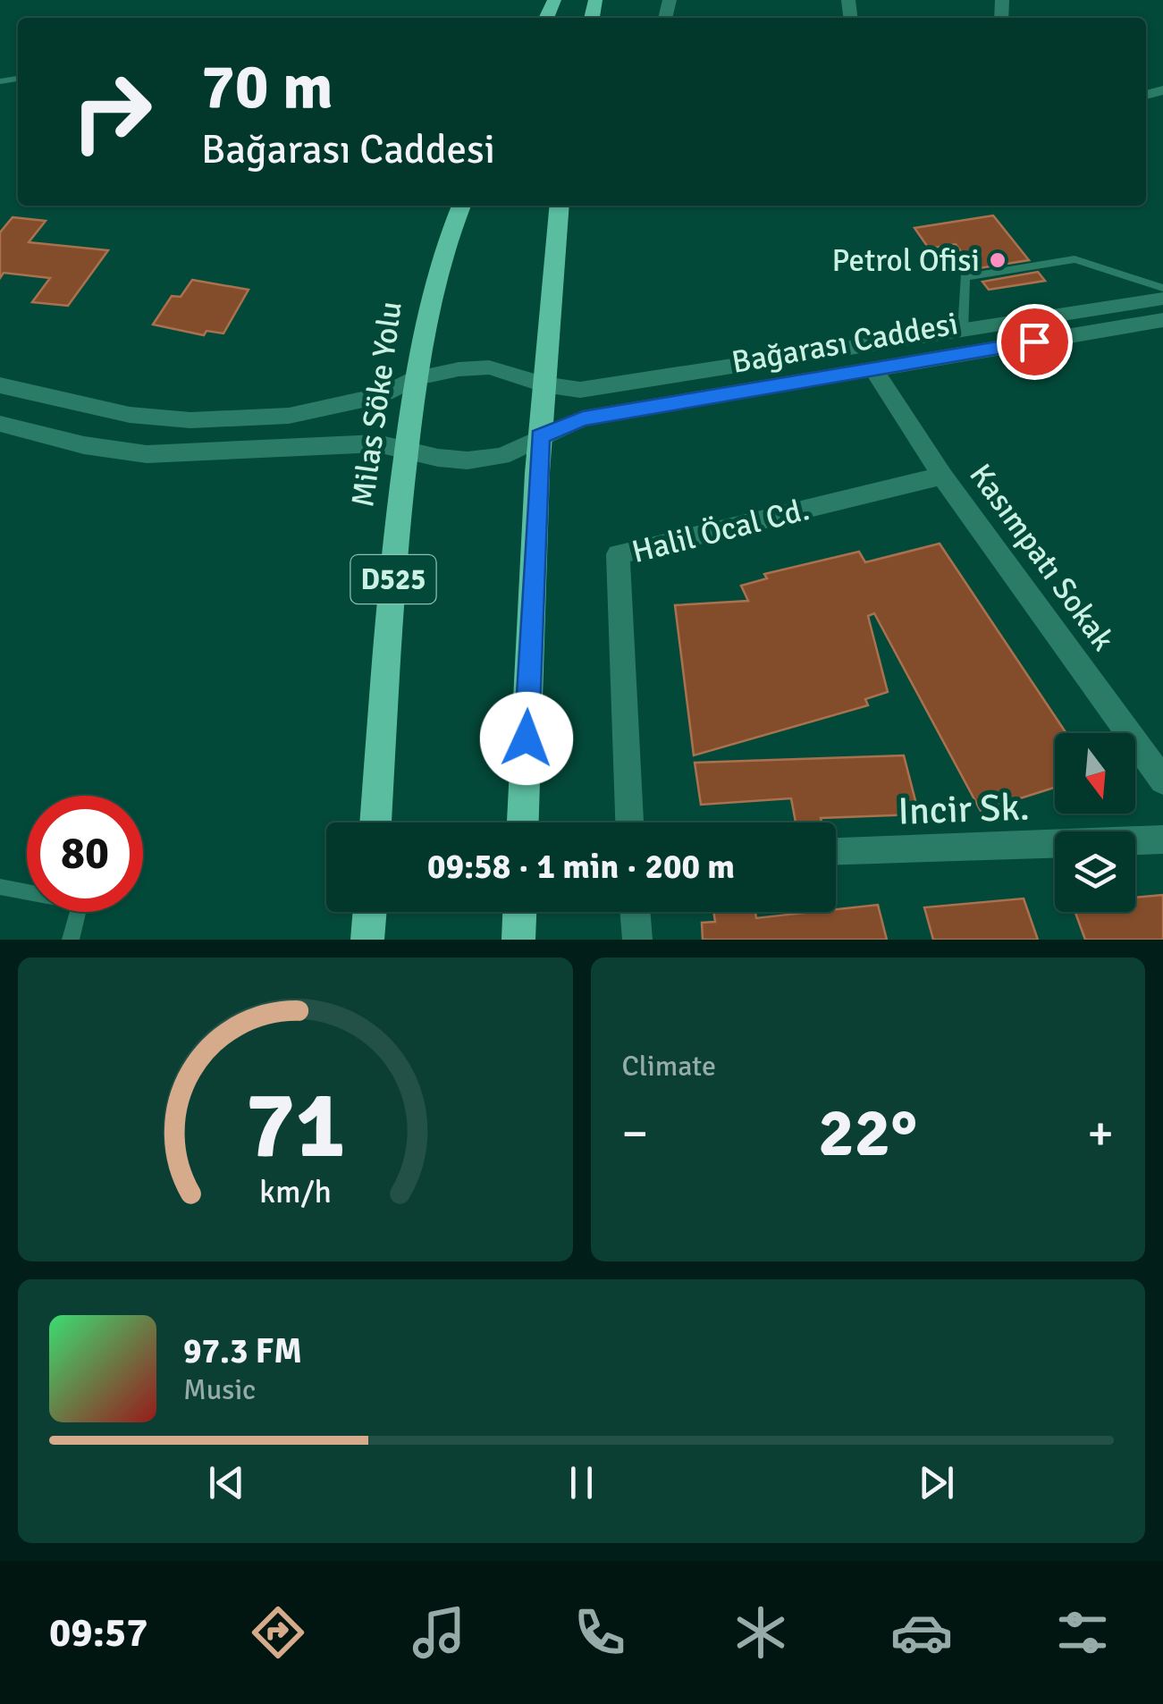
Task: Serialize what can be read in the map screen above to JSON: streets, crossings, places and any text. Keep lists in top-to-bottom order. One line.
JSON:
{"streets":{"highway":["Milas Söke Yolu","D525"],"main road":["Bağarası Caddesi","Halil Öcal Cd.","Kasımpatı Sokak","Incir Sk."]},"crossings":[["Bağarası Caddesi","Milas Söke Yolu"],["Bağarası Caddesi","Kasımpatı Sokak"],["Halil Öcal Cd.","Kasımpatı Sokak"]],"places":["Petrol Ofisi"],"north":"bottom","page":{"turn":["70 m","Bağarası Caddesi"],"limit":"80","trip":"09:58 · 1 min · 200 m","tile":"Climate","heat":["−","22°","+"],"song":["97.3 FM","Music"],"tabs":"09:57","gauge":["71","km/h"]}}
